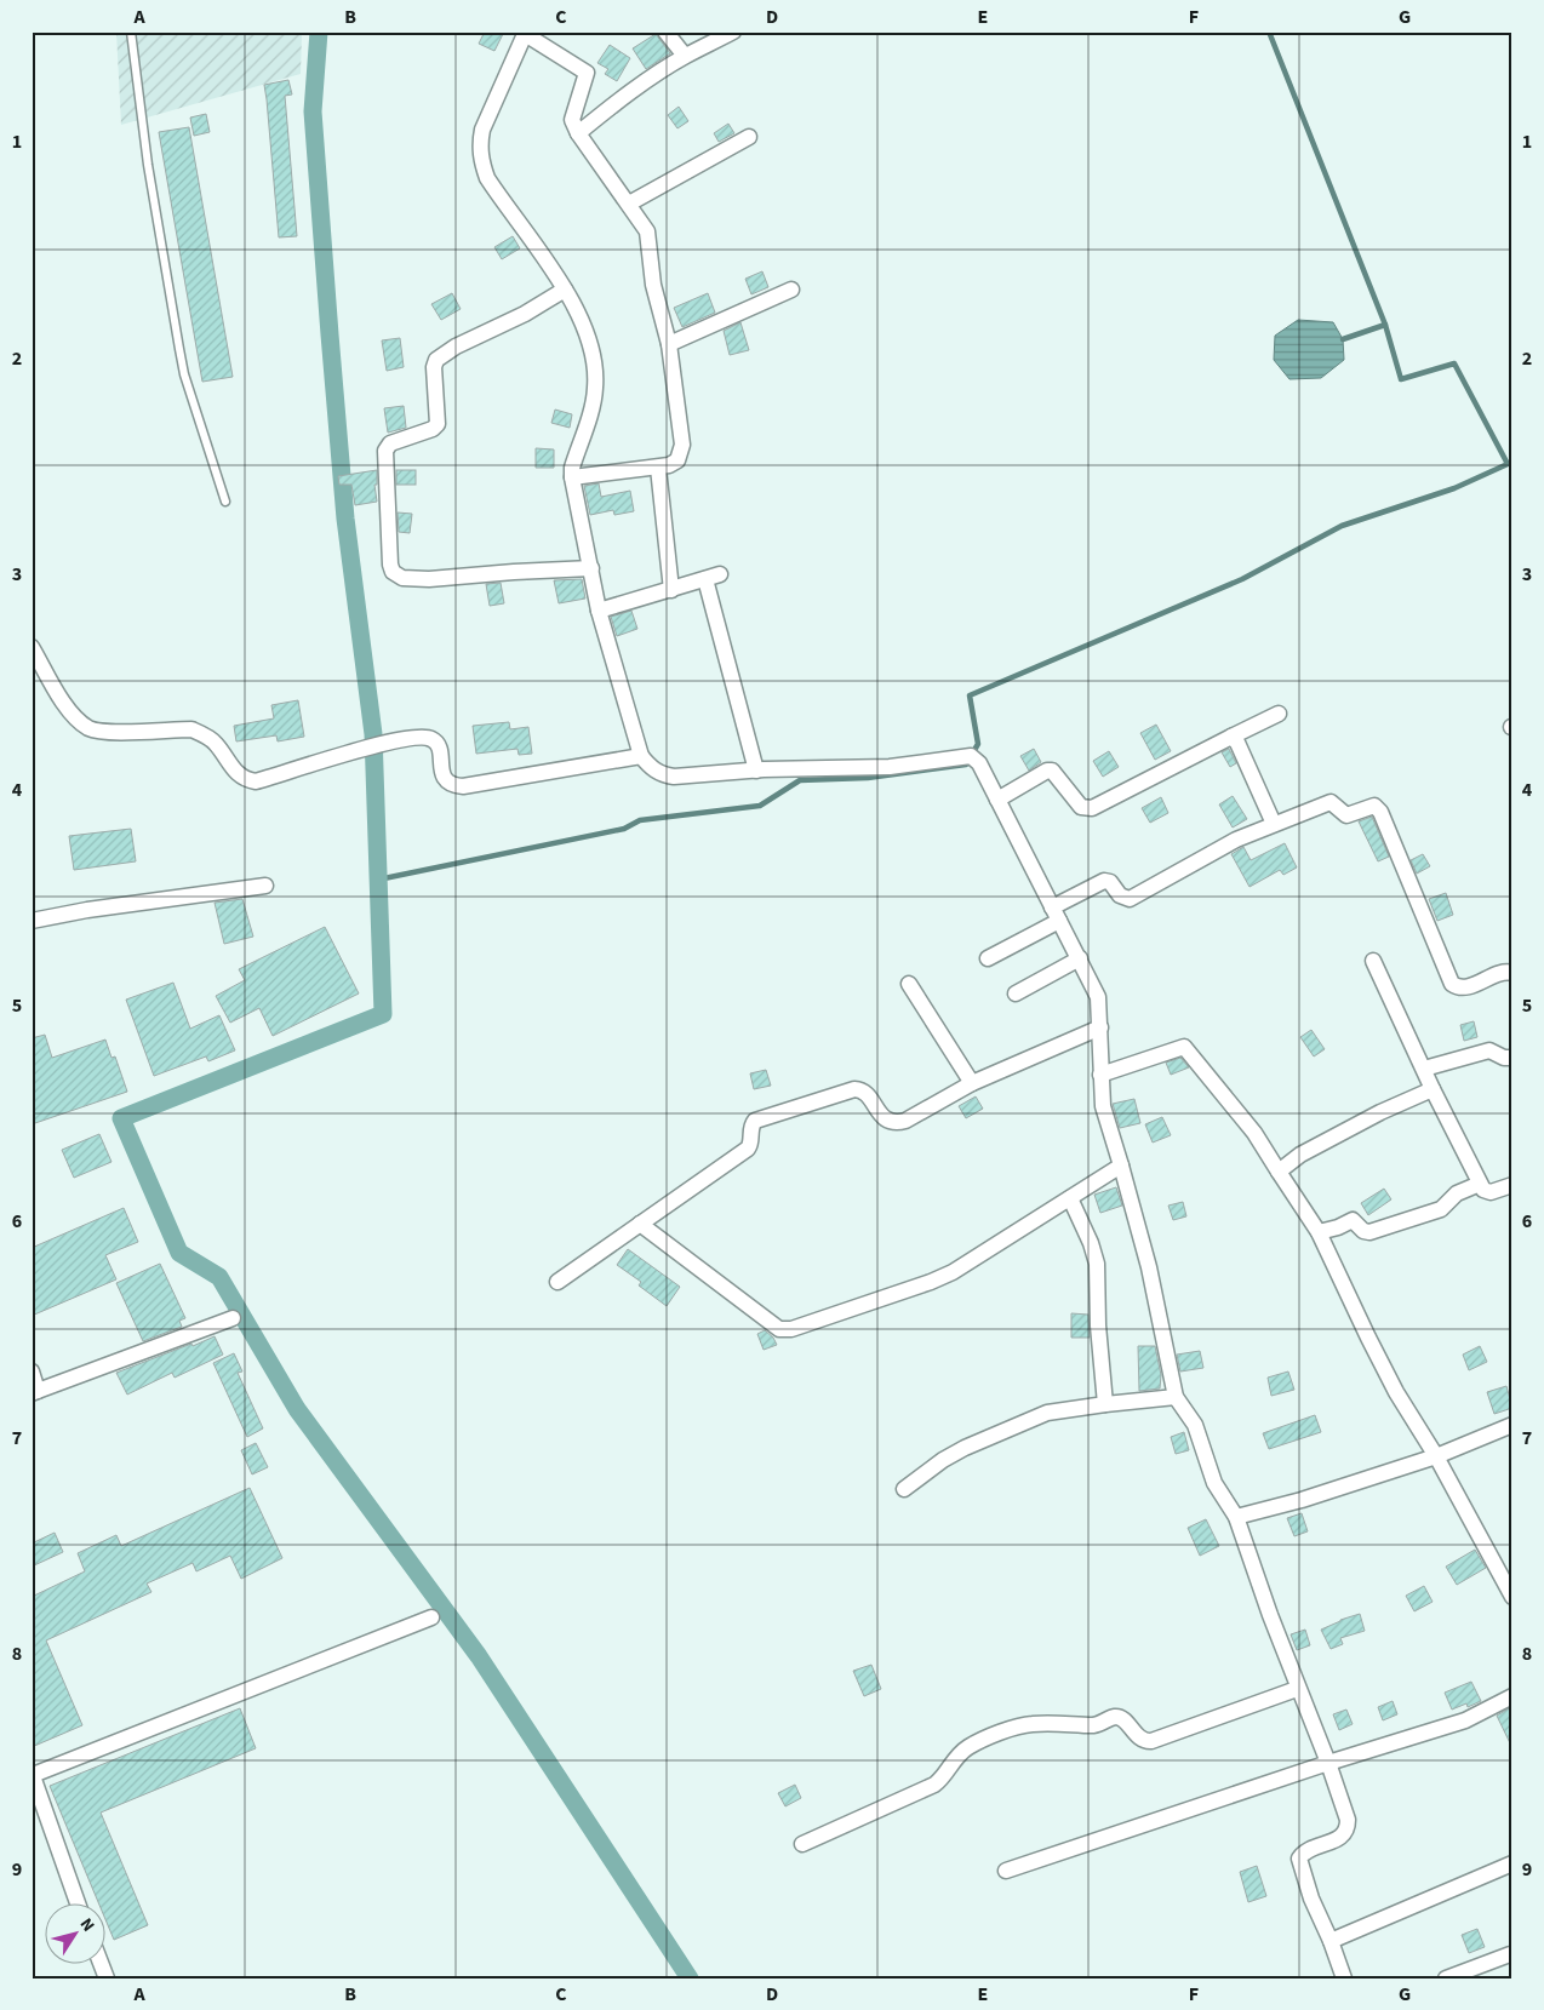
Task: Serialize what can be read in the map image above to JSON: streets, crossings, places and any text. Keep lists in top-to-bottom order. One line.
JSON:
{"north":"top right","grid":{"columns":["A","B","C","D","E","F","G"],"rows":["1","2","3","4","5","6","7","8","9"]}}
